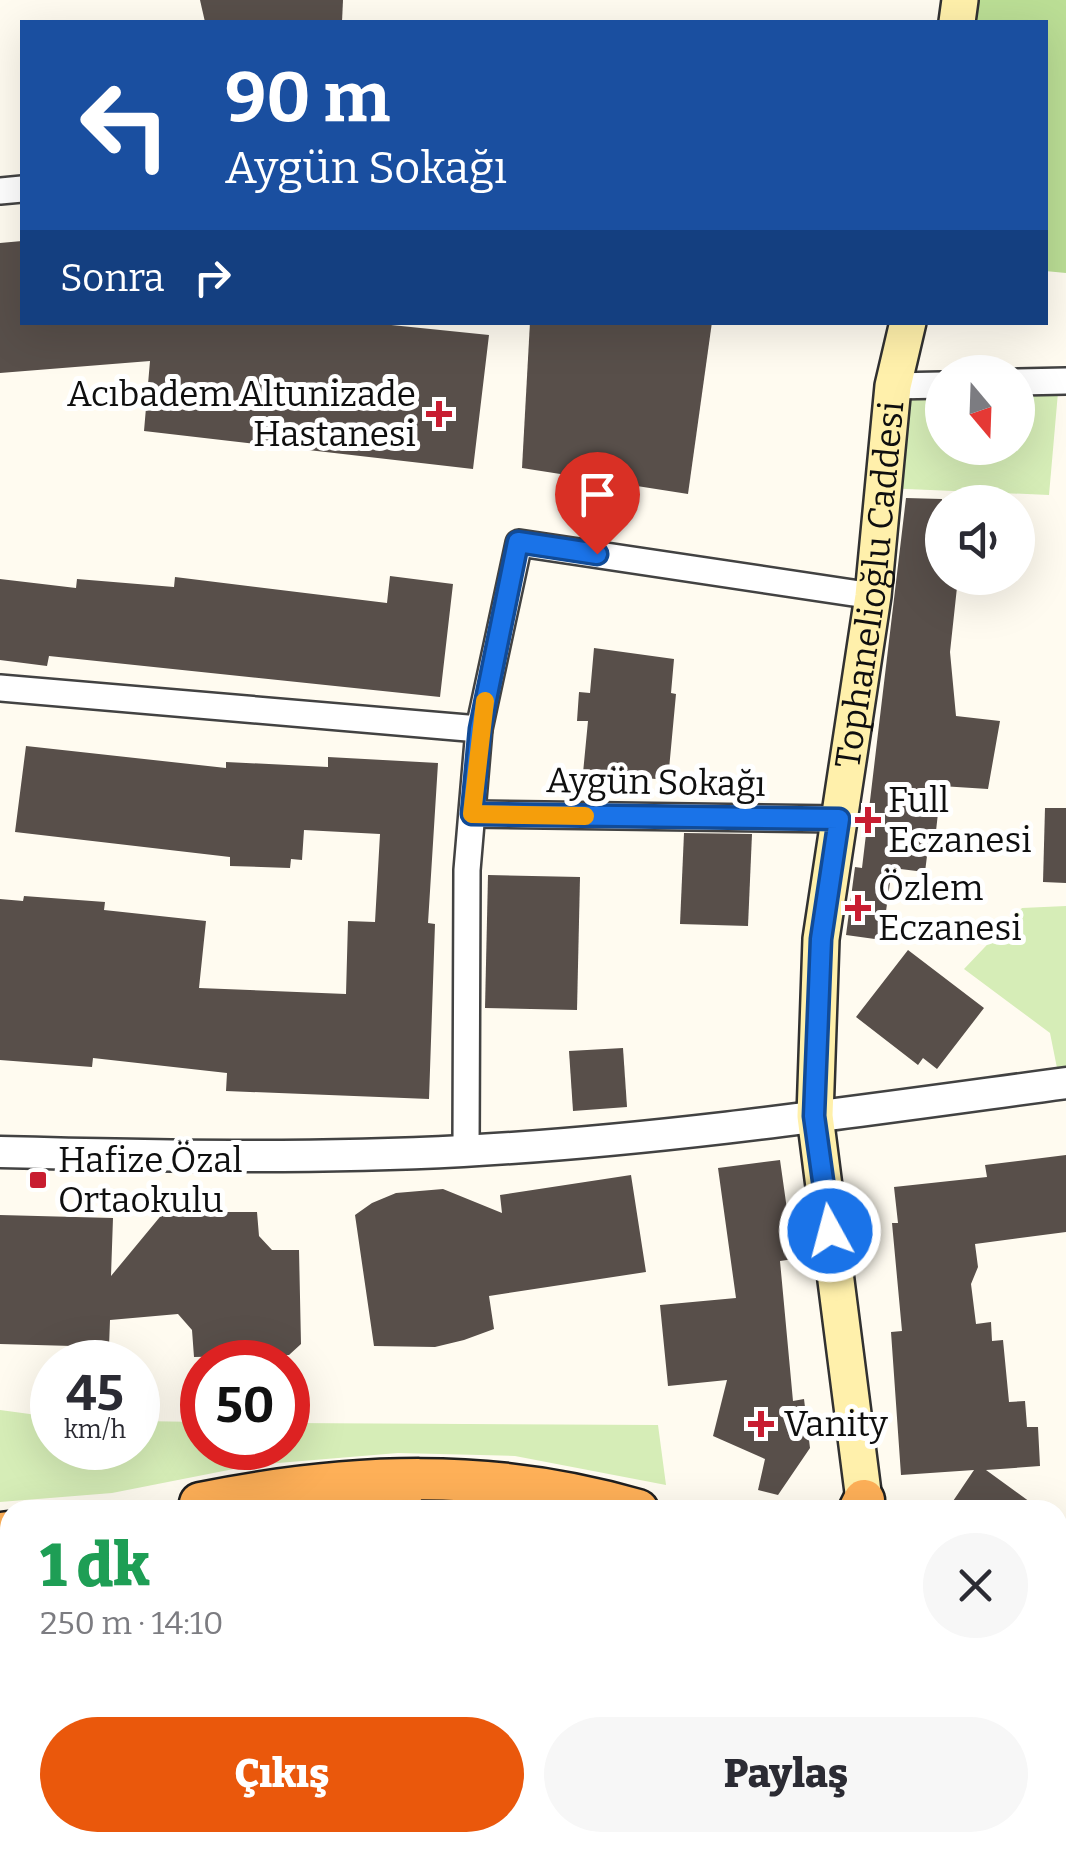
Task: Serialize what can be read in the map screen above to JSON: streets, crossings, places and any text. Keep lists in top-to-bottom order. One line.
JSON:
{"streets":{"main road":["Tophanelioğlu Caddesi"],"street":["Aygün Sokağı"]},"crossings":[["Tophanelioğlu Caddesi","Aygün Sokağı"]],"places":{"health":["Acıbadem Altunizade Hastanesi","Full Eczanesi","Özlem Eczanesi","Vanity"],"transit":["Hafize Özal Ortaokulu"]},"north":"bottom","page":{"turn":["90 m","Aygün Sokağı"],"then":"Sonra","speed":"45 km/h","limit":"50","heading":["1 dk","250 m · 14:10"],"buttons":["Çıkış","Paylaş"]}}
